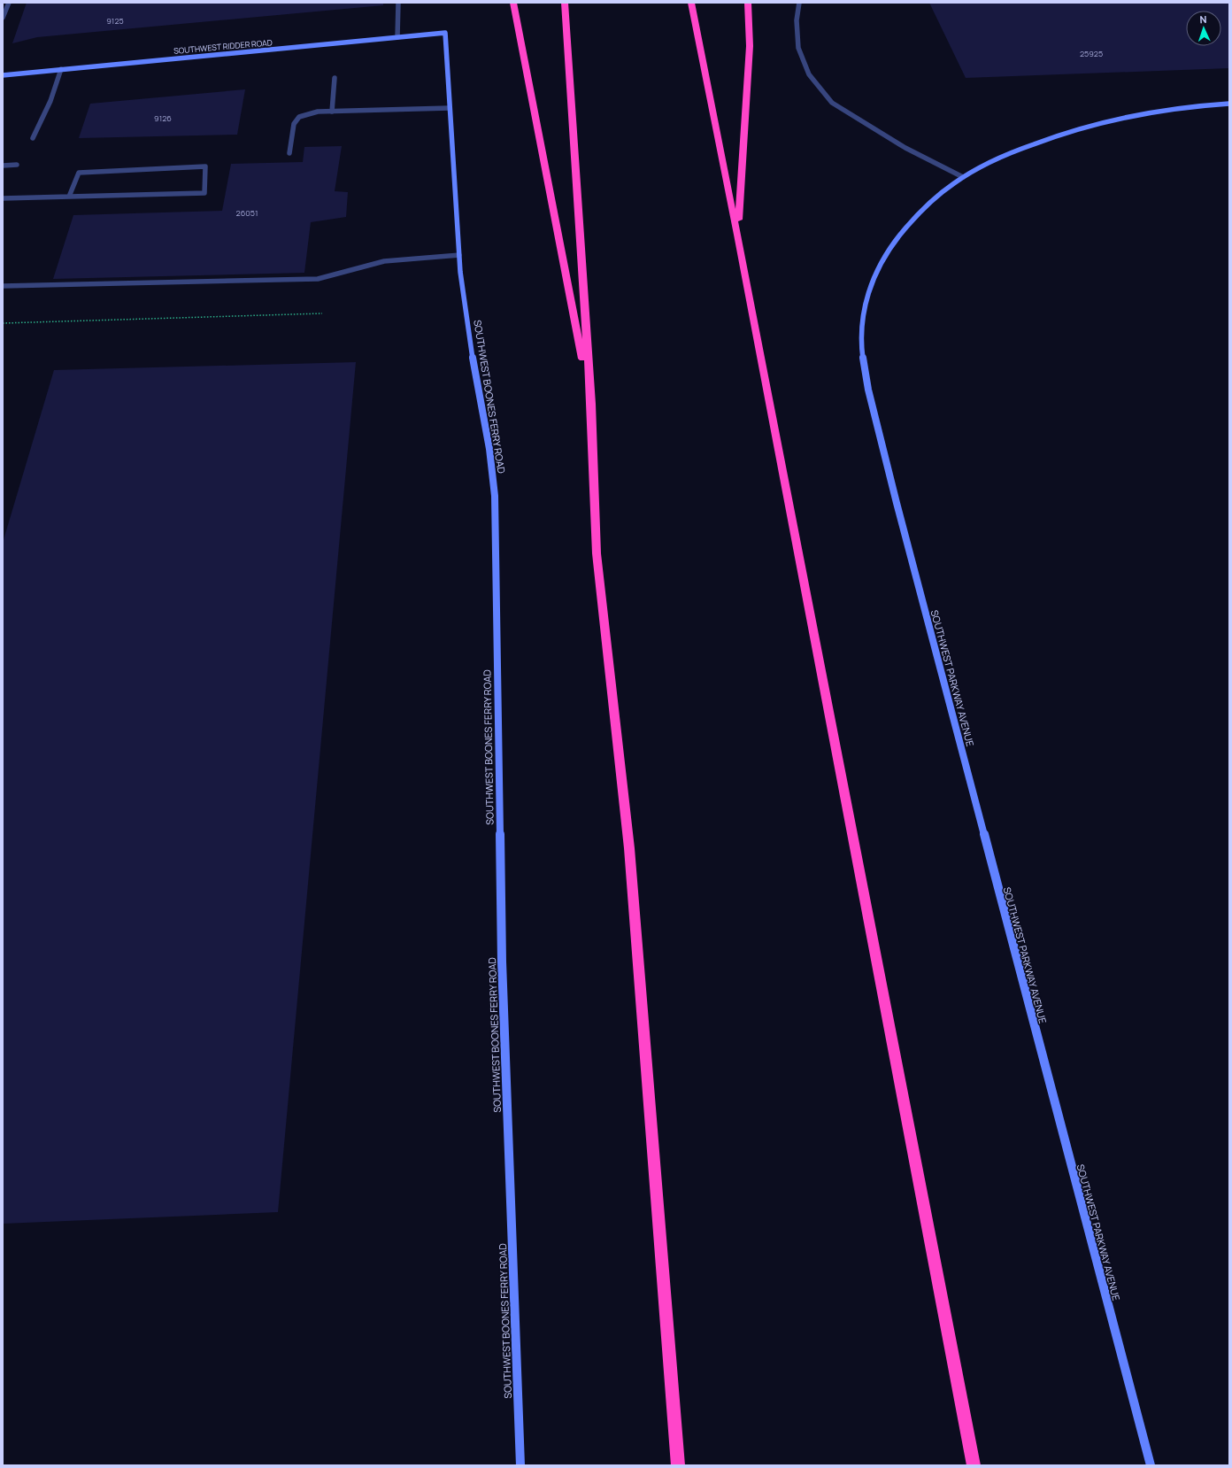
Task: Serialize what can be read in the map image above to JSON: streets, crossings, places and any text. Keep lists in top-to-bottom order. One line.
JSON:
{"streets":{"street":["SOUTHWEST RIDDER ROAD","SOUTHWEST BOONES FERRY ROAD","SOUTHWEST PARKWAY AVENUE"]},"crossings":[["SOUTHWEST RIDDER ROAD","SOUTHWEST BOONES FERRY ROAD"]],"house_numbers":["9125","25925","9126","26051"],"north":"top"}
